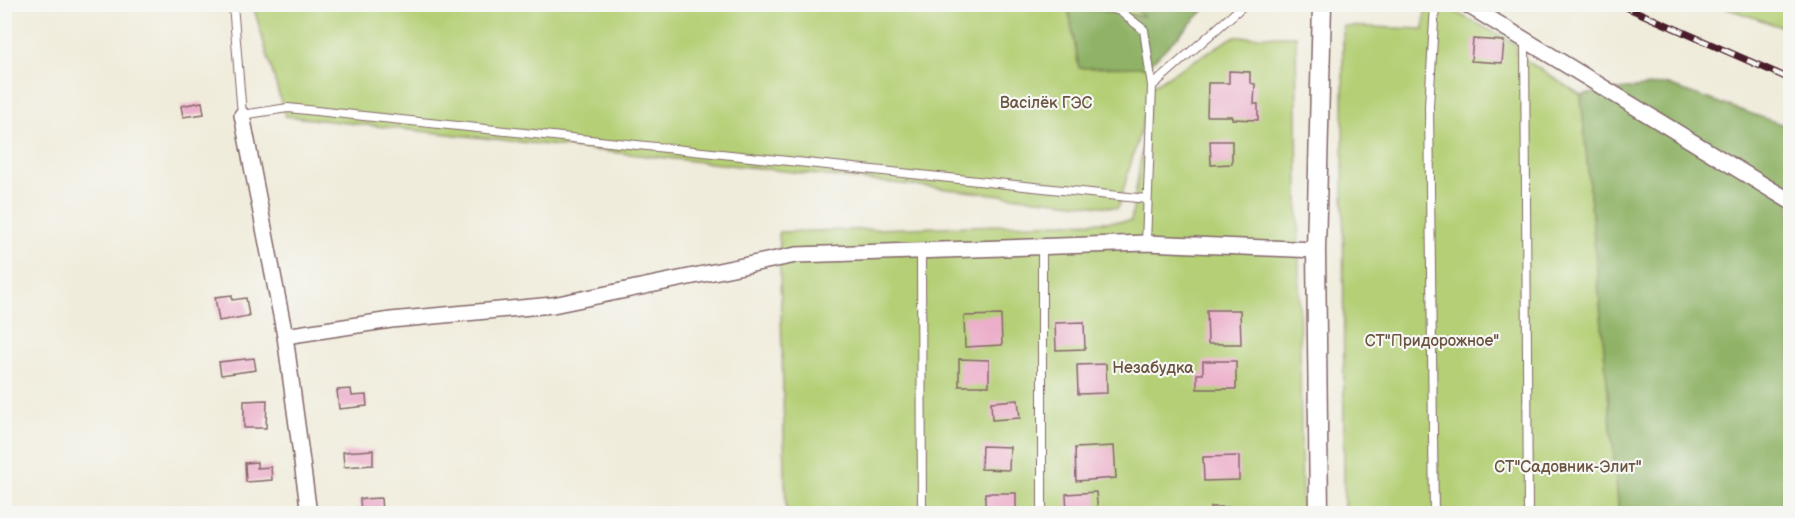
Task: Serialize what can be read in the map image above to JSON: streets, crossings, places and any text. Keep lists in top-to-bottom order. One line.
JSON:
{"parks":["Васілёк ГЭС","СТ\"Придорожное\"","Незабудка","СТ\"Садовник-Элит\""]}
